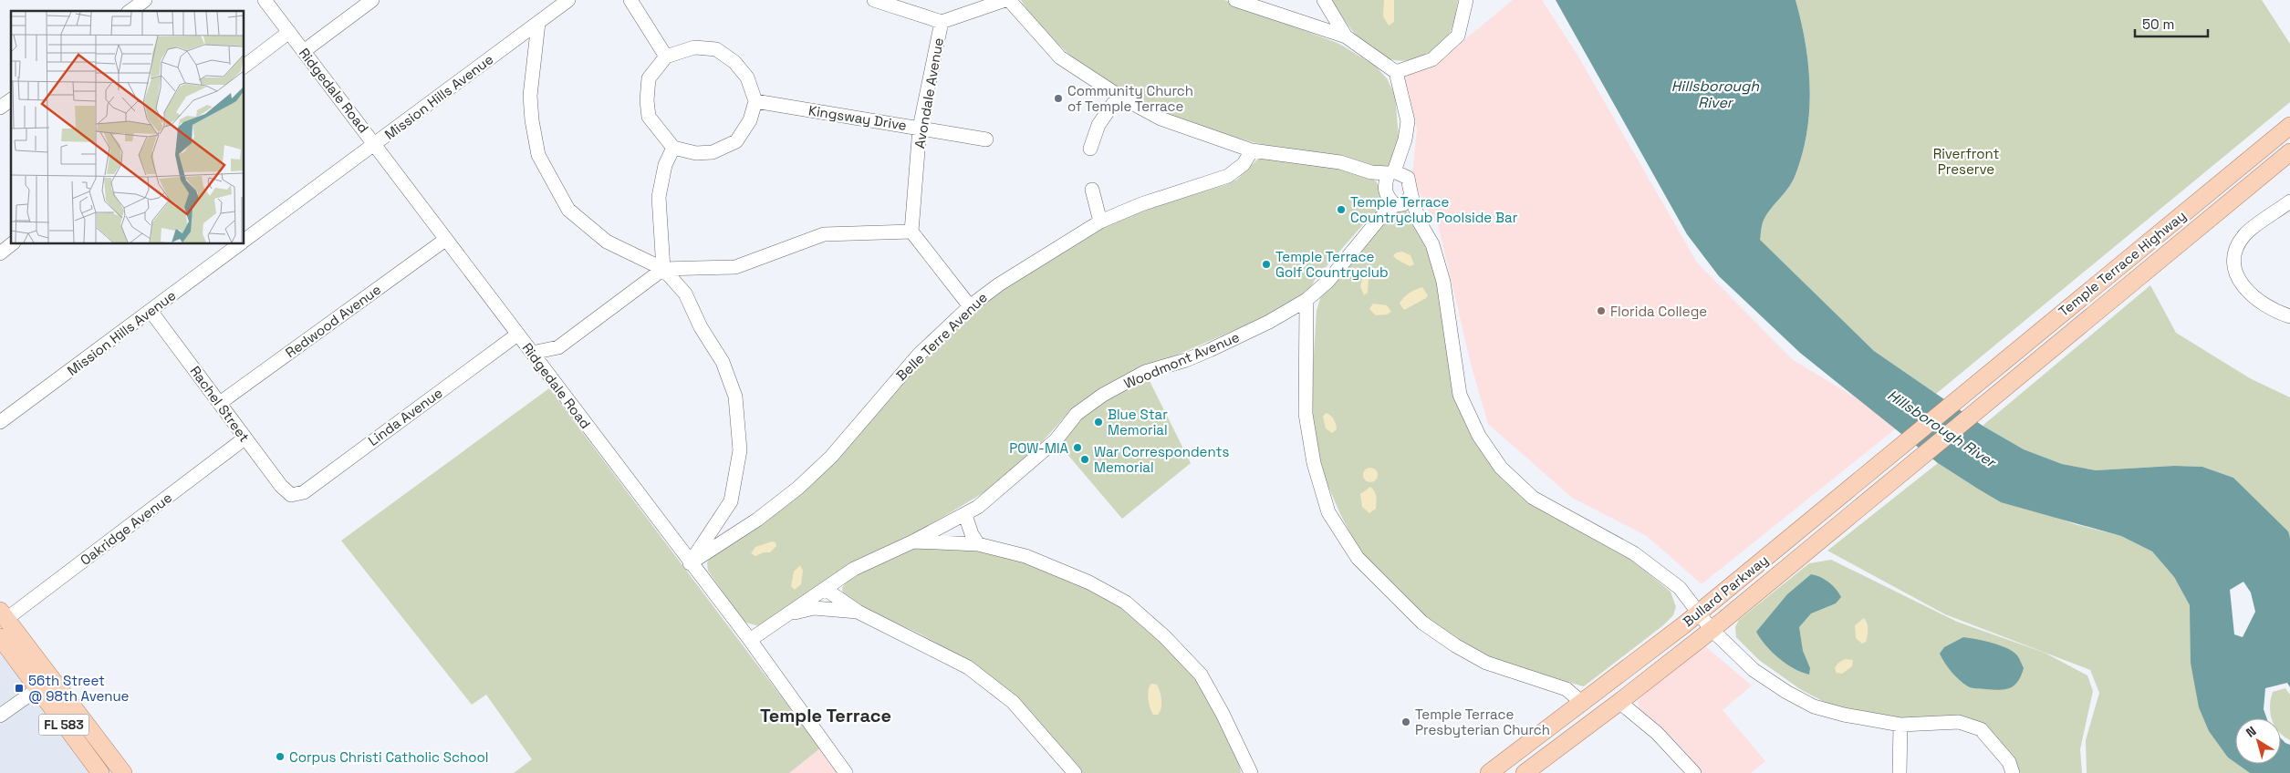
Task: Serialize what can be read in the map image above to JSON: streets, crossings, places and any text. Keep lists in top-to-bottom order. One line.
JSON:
{"streets":{"main road":["Temple Terrace Highway","Bullard Parkway","FL 583"],"street":["Ridgedale Road","Avondale Avenue","Mission Hills Avenue","Kingsway Drive","Redwood Avenue","Belle Terre Avenue","Woodmont Avenue","Rachel Street","Linda Avenue","Oakridge Avenue"]},"crossings":[["Ridgedale Road","Mission Hills Avenue"],["Ridgedale Road","Redwood Avenue"],["Ridgedale Road","Belle Terre Avenue"],["Ridgedale Road","Woodmont Avenue"],["Ridgedale Road","Linda Avenue"],["Avondale Avenue","Kingsway Drive"],["Mission Hills Avenue","Rachel Street"],["Temple Terrace Highway","Bullard Parkway"],["Redwood Avenue","Rachel Street"],["Rachel Street","Linda Avenue"],["Rachel Street","Oakridge Avenue"],["Oakridge Avenue","FL 583"]],"districts":["Temple Terrace"],"water":["Hillsborough River"],"parks":["Riverfront Preserve"],"places":{"other":["Community Church of Temple Terrace","Temple Terrace Countryclub Poolside Bar","Temple Terrace Golf Countryclub","Florida College","Blue Star Memorial","POW-MIA","War Correspondents Memorial","Temple Terrace Presbyterian Church","Corpus Christi Catholic School"],"transit":["56th Street @ 98th Avenue"]},"scale_bar":"50 m","north":"top left"}
